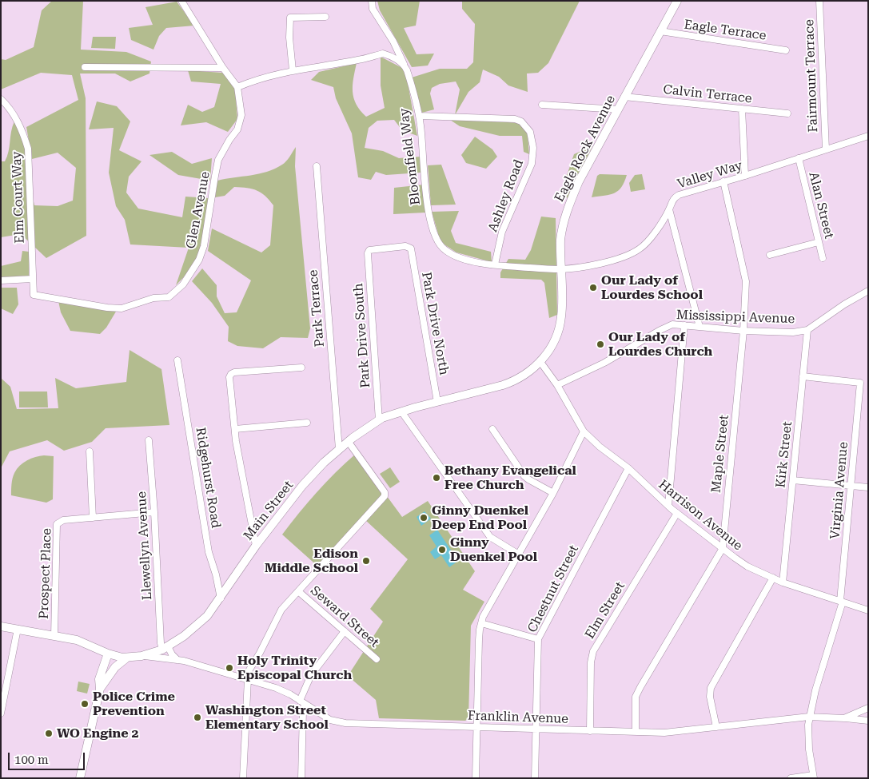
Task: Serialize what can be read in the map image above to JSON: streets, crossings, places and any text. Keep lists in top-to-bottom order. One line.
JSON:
{"streets":{"main road":["Eagle Rock Avenue","Main Street"],"street":["Eagle Terrace","Fairmount Terrace","Calvin Terrace","Bloomfield Way","Valley Way","Ashley Road","Elm Court Way","Alan Street","Glen Avenue","Park Terrace","Mississippi Avenue","Park Drive North","Park Drive South","Maple Street","Kirk Street","Ridgehurst Road","Virginia Avenue","Harrison Avenue","Llewellyn Avenue","Prospect Place","Chestnut Street","Elm Street","Seward Street","Franklin Avenue"]},"crossings":[["Eagle Terrace","Eagle Rock Avenue"],["Fairmount Terrace","Valley Way"],["Calvin Terrace","Eagle Rock Avenue"],["Eagle Rock Avenue","Bloomfield Way"],["Eagle Rock Avenue","Valley Way"],["Eagle Rock Avenue","Main Street"],["Bloomfield Way","Valley Way"],["Bloomfield Way","Ashley Road"],["Valley Way","Alan Street"],["Valley Way","Maple Street"],["Elm Court Way","Glen Avenue"],["Park Terrace","Main Street"],["Mississippi Avenue","Maple Street"],["Mississippi Avenue","Kirk Street"],["Mississippi Avenue","Harrison Avenue"],["Park Drive North","Park Drive South"],["Park Drive North","Main Street"],["Park Drive South","Main Street"],["Maple Street","Harrison Avenue"],["Maple Street","Franklin Avenue"],["Kirk Street","Virginia Avenue"],["Kirk Street","Harrison Avenue"],["Ridgehurst Road","Main Street"],["Virginia Avenue","Harrison Avenue"],["Virginia Avenue","Franklin Avenue"],["Main Street","Llewellyn Avenue"],["Main Street","Prospect Place"],["Main Street","Franklin Avenue"],["Harrison Avenue","Chestnut Street"],["Harrison Avenue","Elm Street"],["Chestnut Street","Franklin Avenue"],["Elm Street","Franklin Avenue"]],"places":["Our Lady of Lourdes School","Our Lady of Lourdes Church","Bethany Evangelical Free Church","Ginny Duenkel Deep End Pool","Ginny Duenkel Pool","Edison Middle School","Holy Trinity Episcopal Church","Police Crime Prevention","Washington Street Elementary School","WO Engine 2"],"scale_bar":"100 m"}
